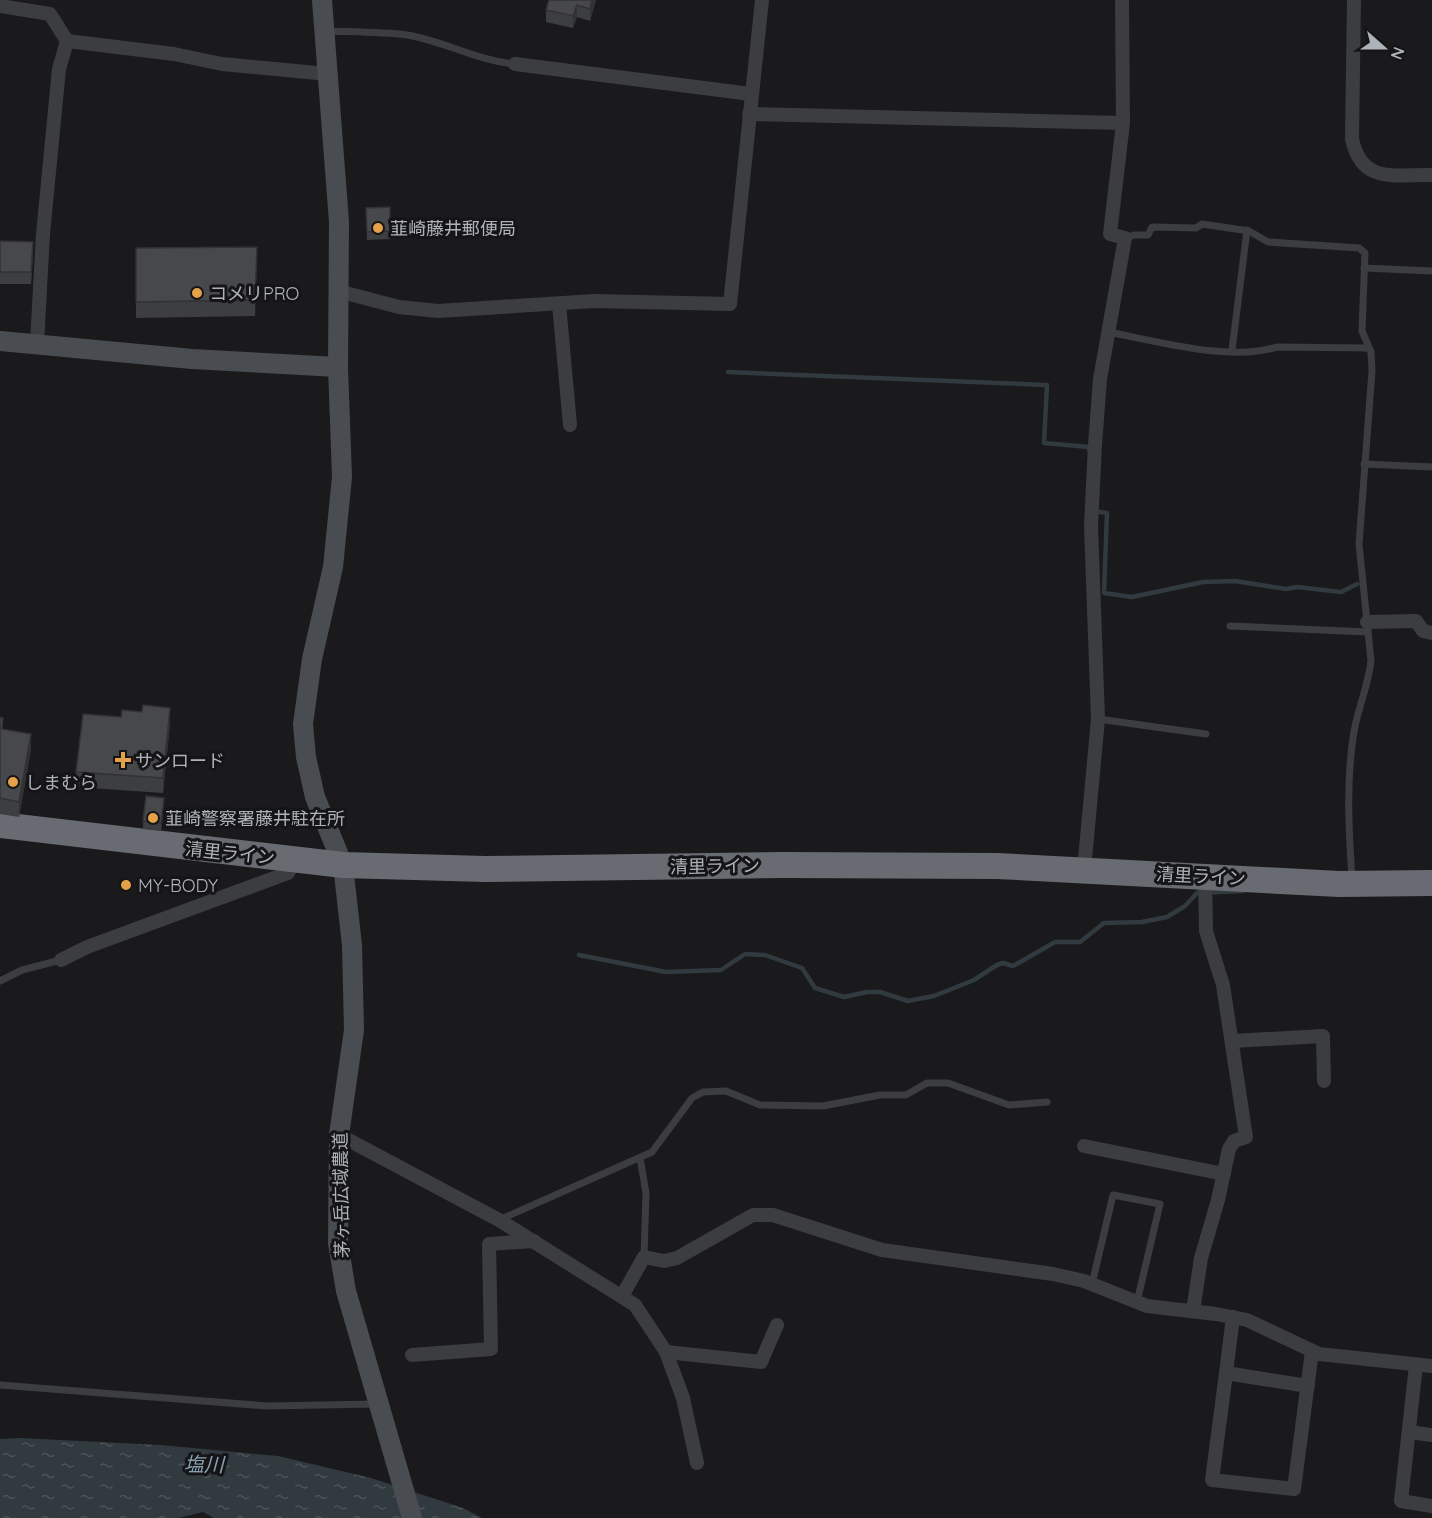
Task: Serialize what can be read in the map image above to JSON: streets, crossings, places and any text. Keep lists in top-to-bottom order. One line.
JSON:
{"streets":{"highway":["清里ライン"],"street":["茅ヶ岳広域農道"]},"crossings":[["清里ライン","茅ヶ岳広域農道"]],"water":["塩川"],"places":{"other":["韮崎藤井郵便局","コメリPRO","しまむら","韮崎警察署藤井駐在所","MY-BODY"],"health":["サンロード"]},"north":"right"}
